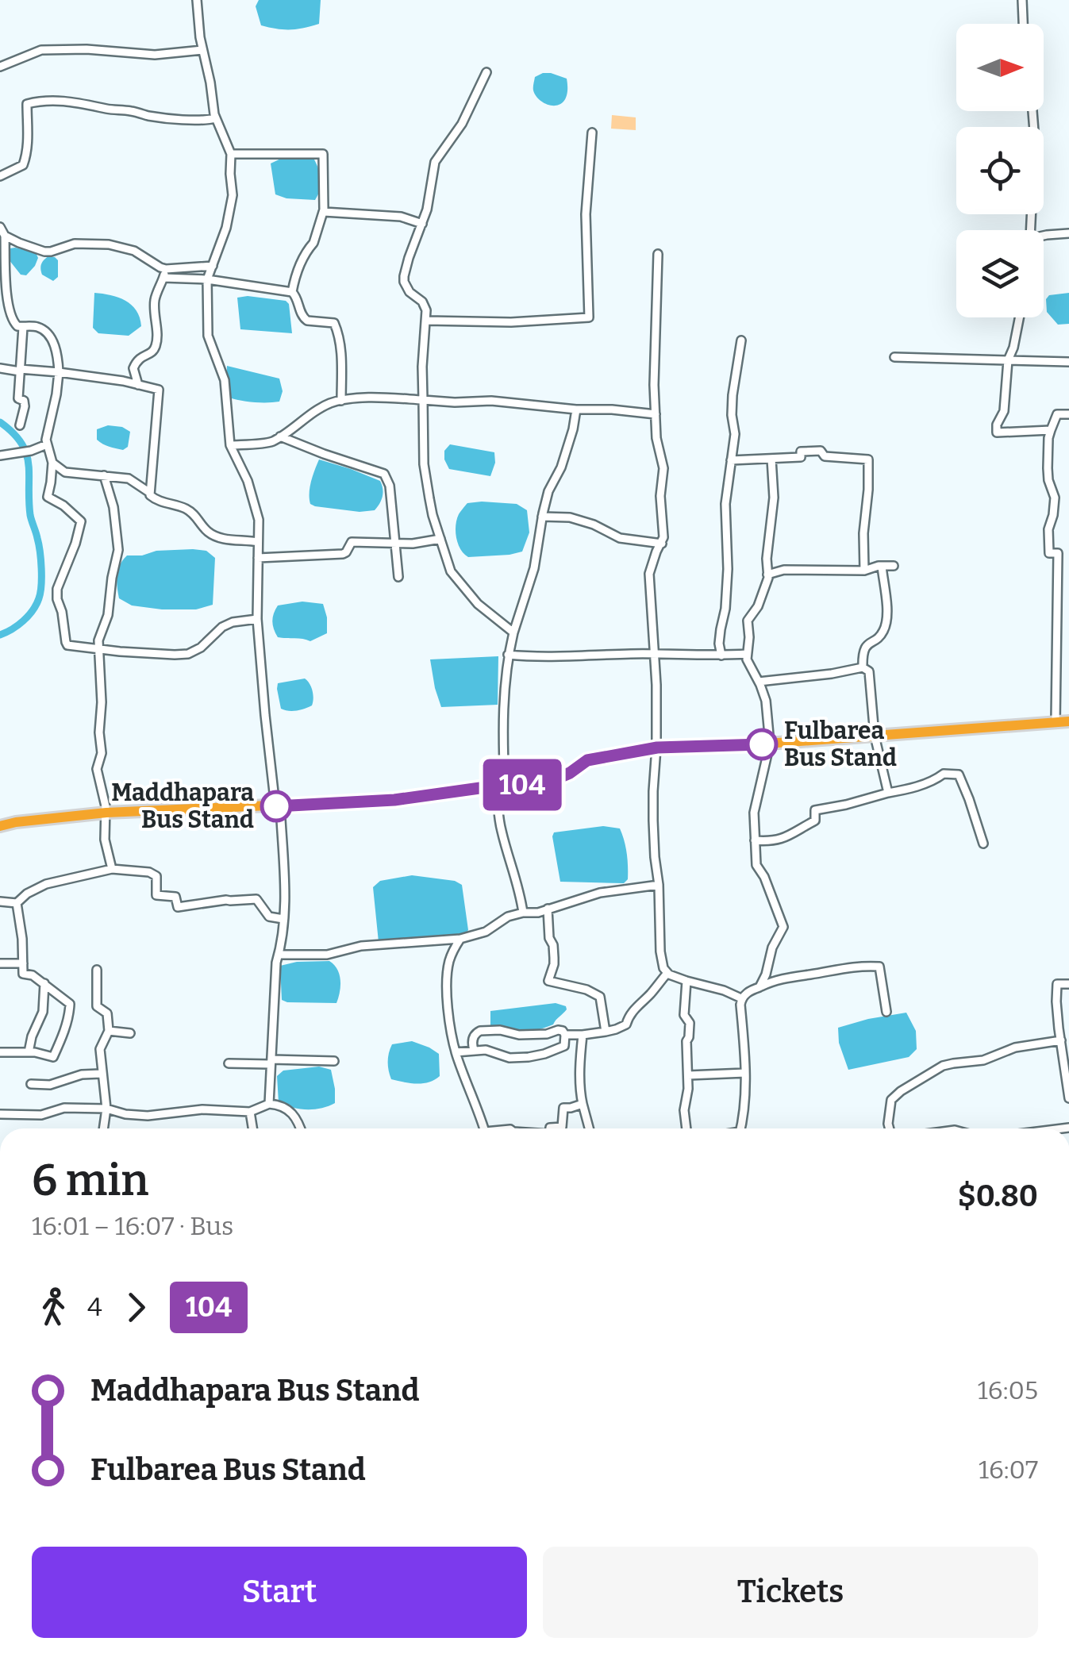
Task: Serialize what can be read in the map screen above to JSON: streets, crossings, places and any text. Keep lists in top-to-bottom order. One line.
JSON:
{"places":["Fulbarea Bus Stand","Maddhapara Bus Stand"],"lines":["bus line 104"],"north":"right","page":{"on_map":"104","heading":["6 min","16:01 – 16:07 · Bus","$0.80"],"legs":["4","104"],"list":[{"name":"Maddhapara Bus Stand","value":"16:05"},{"name":"Fulbarea Bus Stand","value":"16:07"}],"buttons":["Start","Tickets"]}}
